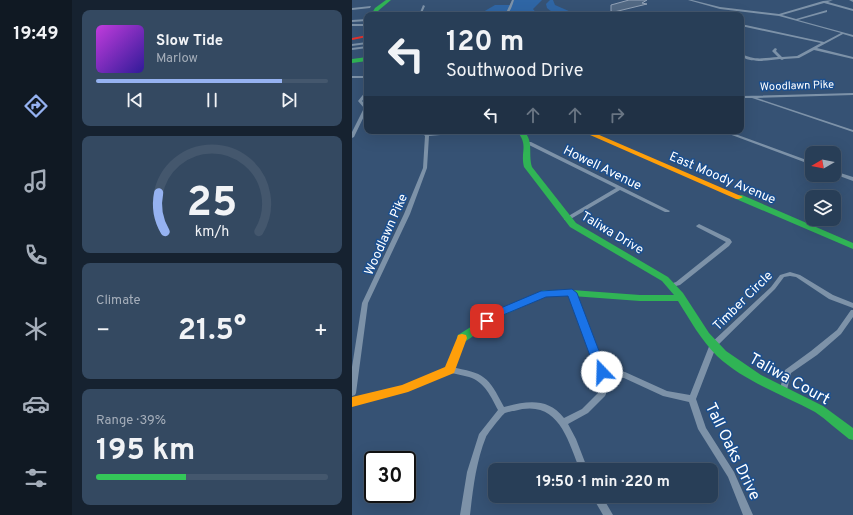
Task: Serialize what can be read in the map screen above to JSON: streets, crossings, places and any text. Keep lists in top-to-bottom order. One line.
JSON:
{"streets":{"main road":["East Moody Avenue","Taliwa Drive","Taliwa Court"],"street":["Woodlawn Pike","Howell Avenue","Timber Circle","Tall Oaks Drive"]},"crossings":[["Howell Avenue","Taliwa Drive"],["Taliwa Drive","Timber Circle"],["Taliwa Drive","Taliwa Court"],["Timber Circle","Taliwa Court"]],"north":"left","page":{"tabs":"19:49","turn":["120 m","Southwood Drive"],"song":["Slow Tide","Marlow"],"tile":["Climate",["Range · 39%","195 km"]],"heat":["−","21.5°","+"],"limit":"30","trip":"19:50 · 1 min · 220 m","gauge":["25","km/h"]}}
